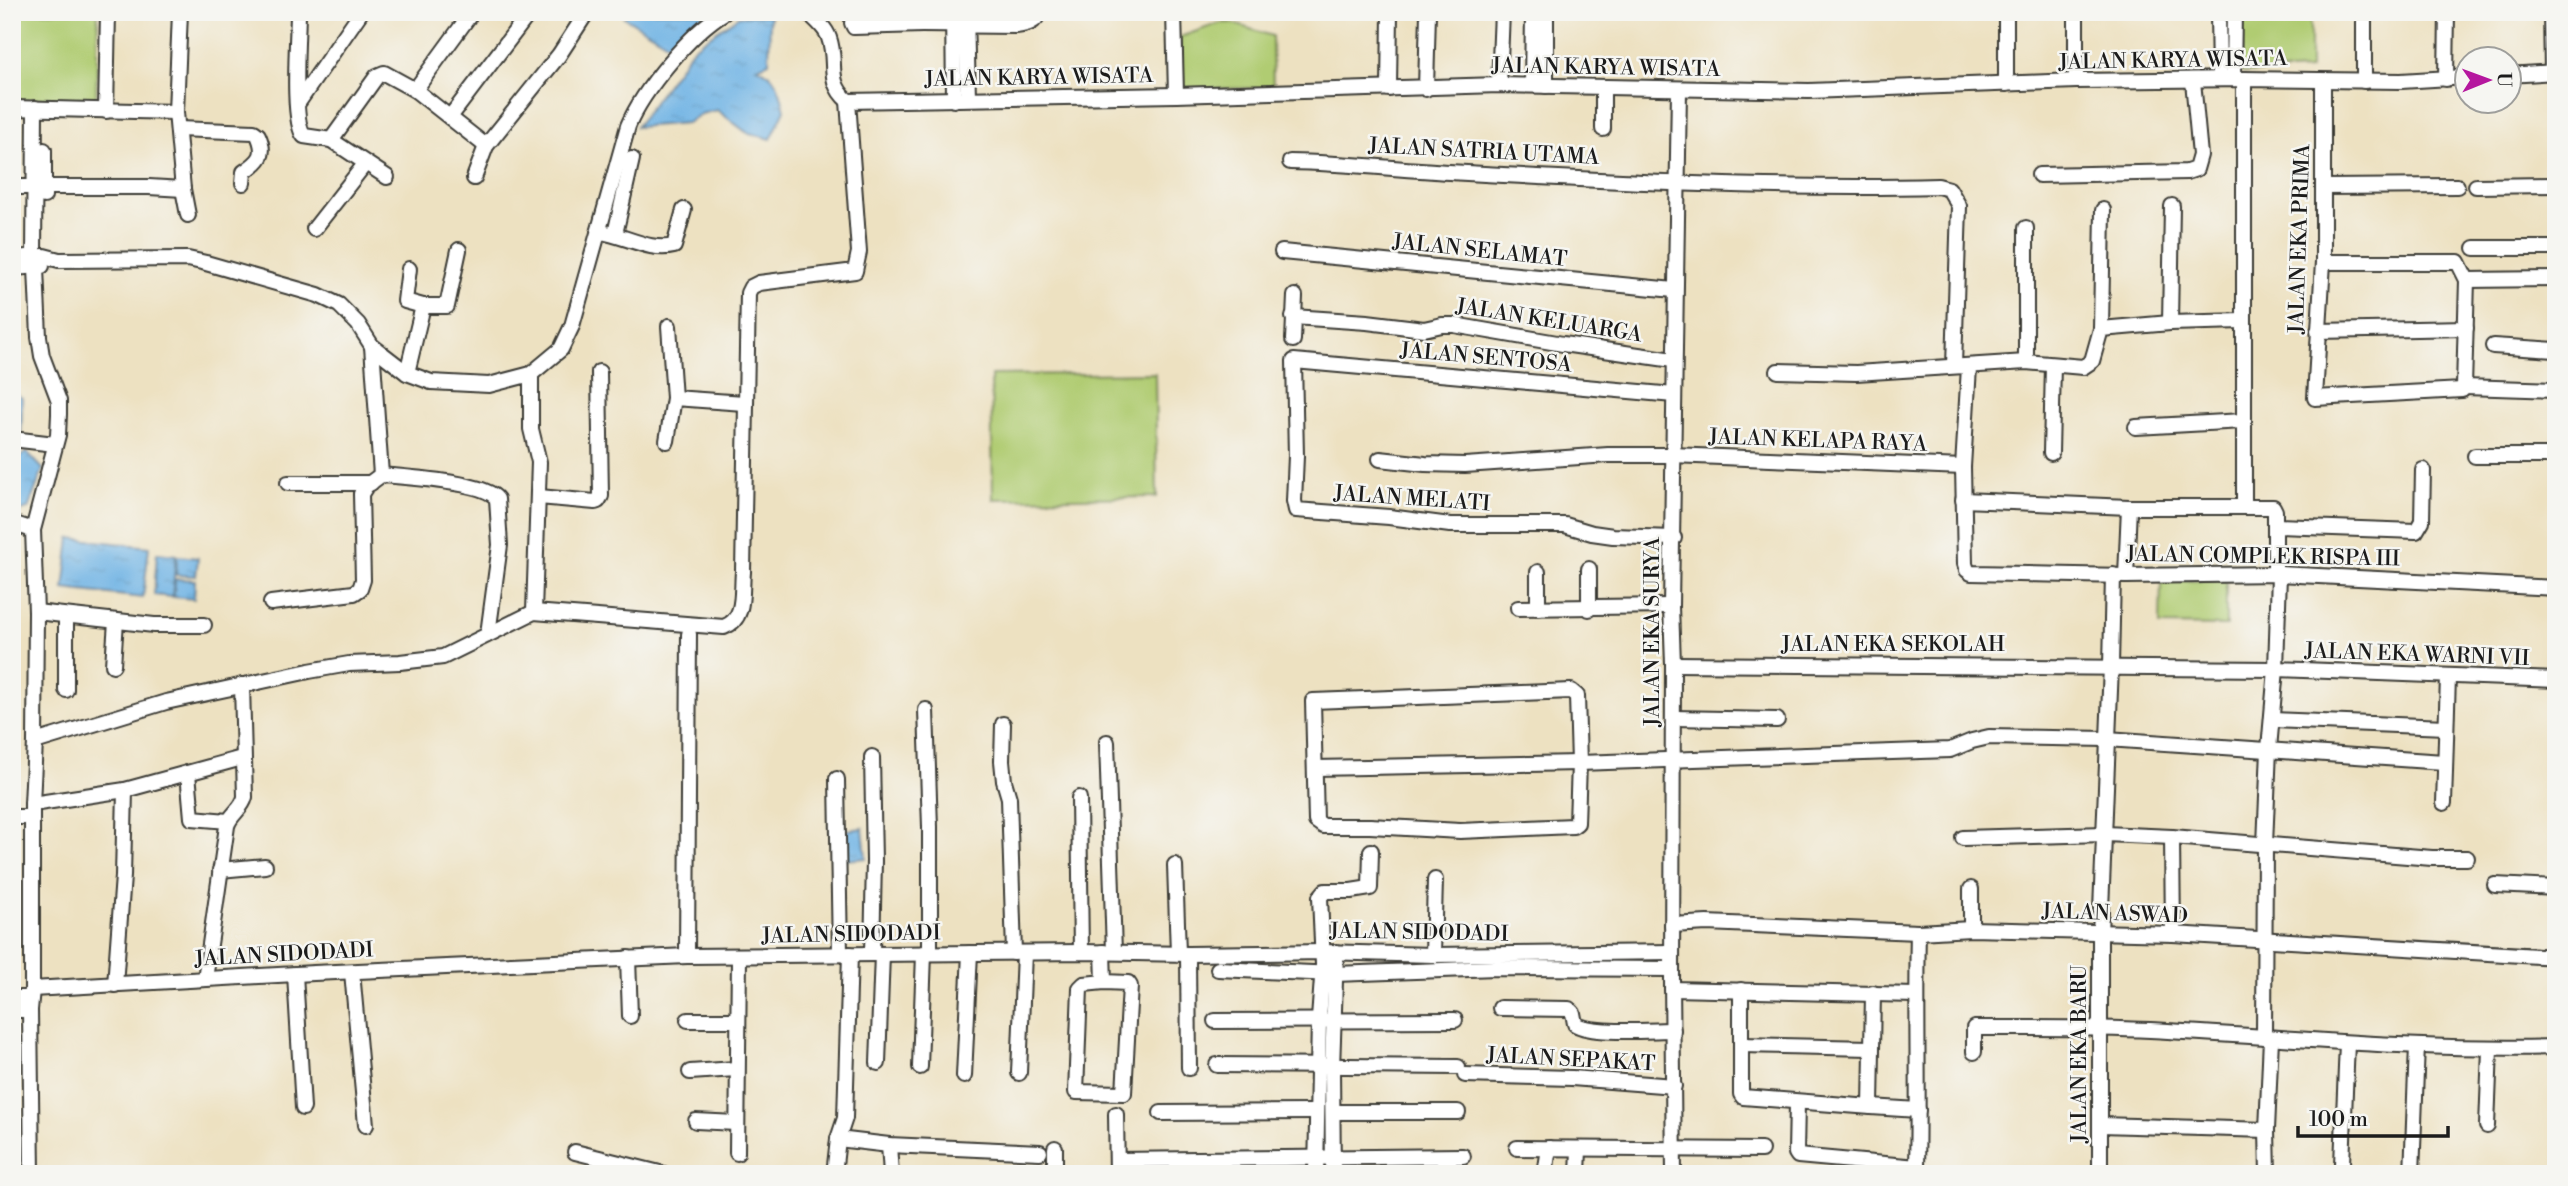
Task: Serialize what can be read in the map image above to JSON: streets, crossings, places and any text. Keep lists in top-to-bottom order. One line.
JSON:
{"streets":{"street":["JALAN KARYA WISATA","JALAN SATRIA UTAMA","JALAN EKA PRIMA","JALAN SELAMAT","JALAN KELUARGA","JALAN SENTOSA","JALAN KELAPA RAYA","JALAN MELATI","JALAN COMPLEK RISPA III","JALAN EKA SURYA","JALAN EKA SEKOLAH","JALAN EKA WARNI VII","JALAN ASWAD","JALAN SIDODADI","JALAN EKA BARU","JALAN SEPAKAT"]},"crossings":[["JALAN KARYA WISATA","JALAN EKA PRIMA"],["JALAN KARYA WISATA","JALAN EKA SURYA"],["JALAN SATRIA UTAMA","JALAN EKA SURYA"],["JALAN SELAMAT","JALAN EKA SURYA"],["JALAN KELUARGA","JALAN EKA SURYA"],["JALAN SENTOSA","JALAN MELATI"],["JALAN SENTOSA","JALAN EKA SURYA"],["JALAN KELAPA RAYA","JALAN EKA SURYA"],["JALAN MELATI","JALAN EKA SURYA"],["JALAN COMPLEK RISPA III","JALAN EKA BARU"],["JALAN EKA SURYA","JALAN EKA SEKOLAH"],["JALAN EKA SURYA","JALAN ASWAD"],["JALAN EKA SURYA","JALAN SIDODADI"],["JALAN EKA SURYA","JALAN SEPAKAT"],["JALAN EKA SEKOLAH","JALAN EKA WARNI VII"],["JALAN EKA SEKOLAH","JALAN EKA BARU"],["JALAN ASWAD","JALAN EKA BARU"]],"scale_bar":"100 m","north":"right"}
